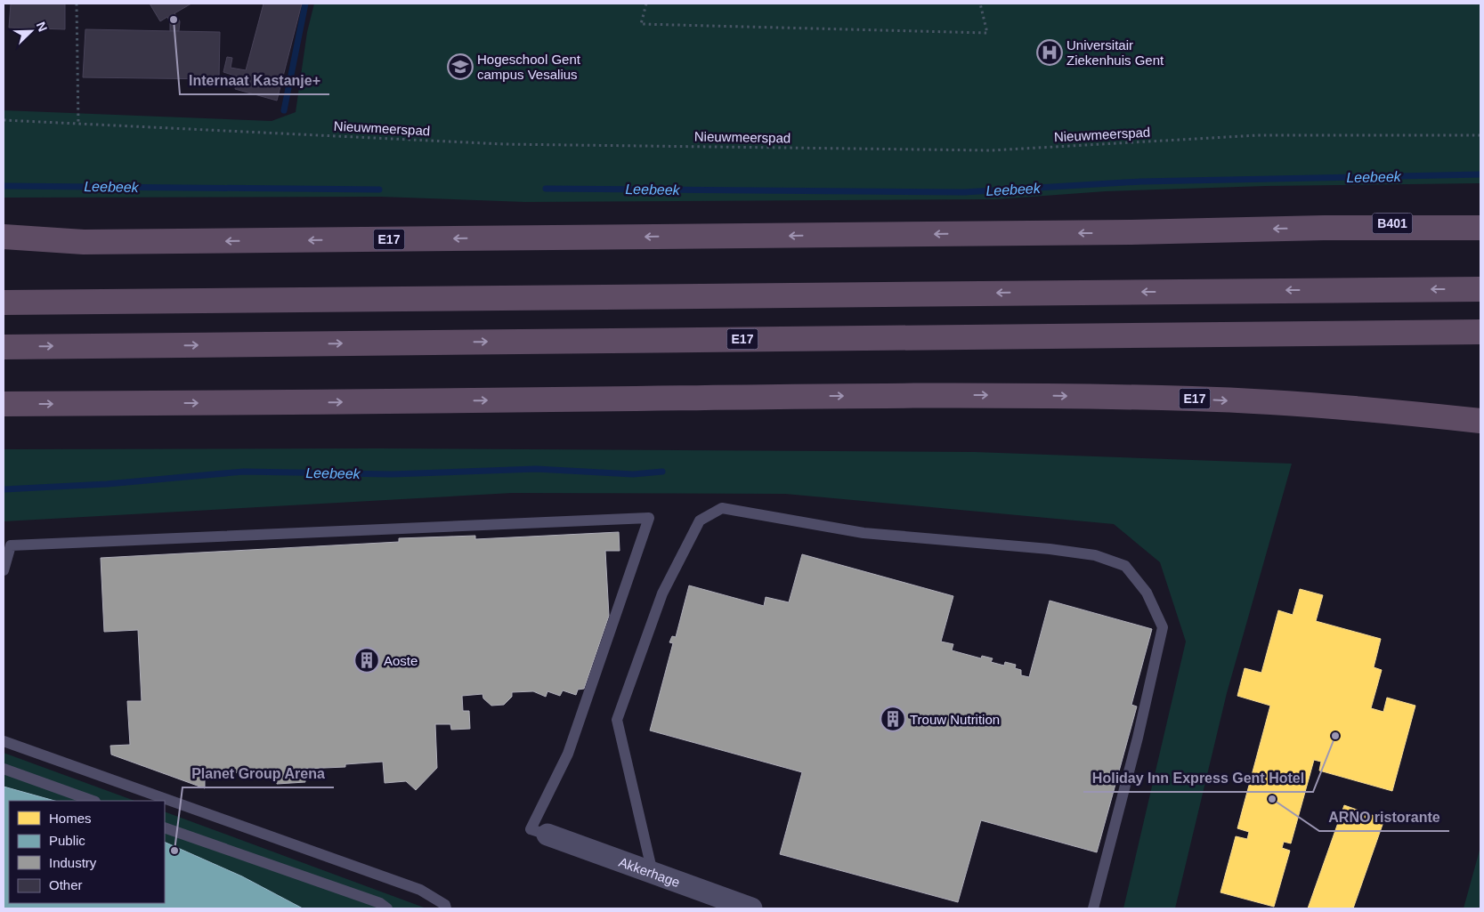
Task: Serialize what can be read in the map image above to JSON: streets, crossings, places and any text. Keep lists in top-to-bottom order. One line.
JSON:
{"streets":{"highway":["B401","E17"],"street":["Akkerhage"],"path":["Nieuwmeerspad"]},"crossings":[["B401","E17"]],"water":["Leebeek"],"places":{"other":["Internaat Kastanje+","Holiday Inn Express Gent Hotel","ARNO ristorante","Planet Group Arena"],"hospital":["Universitair Ziekenhuis Gent"],"school or university":["Hogeschool Gent campus Vesalius"],"building":["Aoste","Trouw Nutrition"]},"legend":["Homes","Public","Industry","Other"],"north":"top right"}
